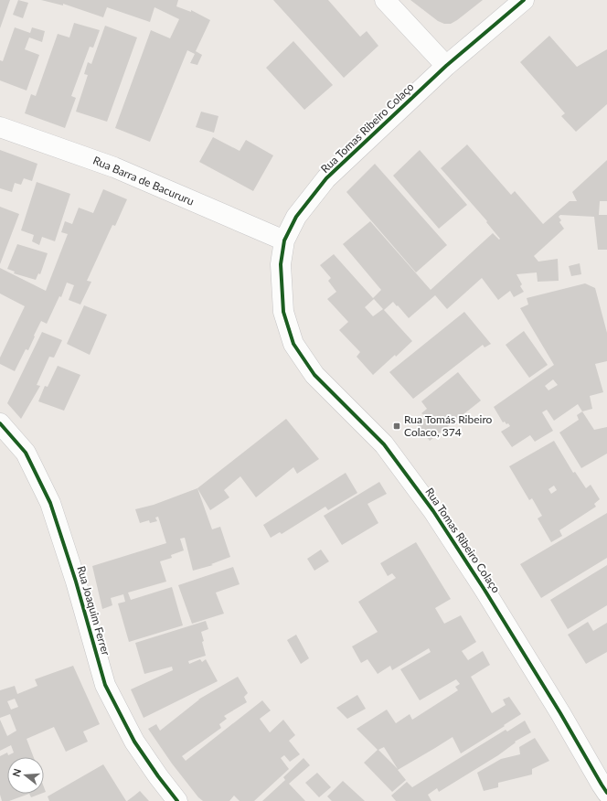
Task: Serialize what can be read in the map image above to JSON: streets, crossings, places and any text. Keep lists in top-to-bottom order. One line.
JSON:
{"streets":{"street":["Rua Tomas Ribeiro Colaço","Rua Barra de Bacururu","Rua Joaquim Ferrer"]},"crossings":[["Rua Tomas Ribeiro Colaço","Rua Barra de Bacururu"]],"places":{"transit":["Rua Tomás Ribeiro Colaco, 374"]},"north":"left"}
